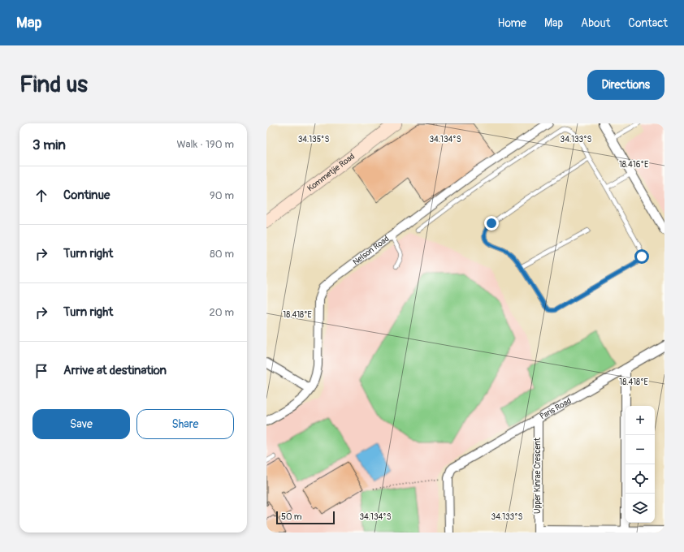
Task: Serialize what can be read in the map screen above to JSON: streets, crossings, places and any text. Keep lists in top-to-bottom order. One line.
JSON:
{"streets":{"main road":["Kommetjie Road"],"street":["Nelson Road","Paris Road","Upper Kinrae Crescent"]},"crossings":[["Paris Road","Upper Kinrae Crescent"]],"scale_bar":"50 m","page":{"header":"Map","nav":["Home","Map","About","Contact"],"buttons":["Directions",["Save","Share"]],"title":"Find us","heading":["3 min","Walk · 190 m"],"list":[["Continue","90 m"],["Turn right","80 m"],["Turn right","20 m"],"Arrive at destination"],"map_buttons":["+","−"],"scale":"50 m"},"coordinates":["34.135°S","34.134°S","34.133°S","18.416°E","18.418°E"]}
